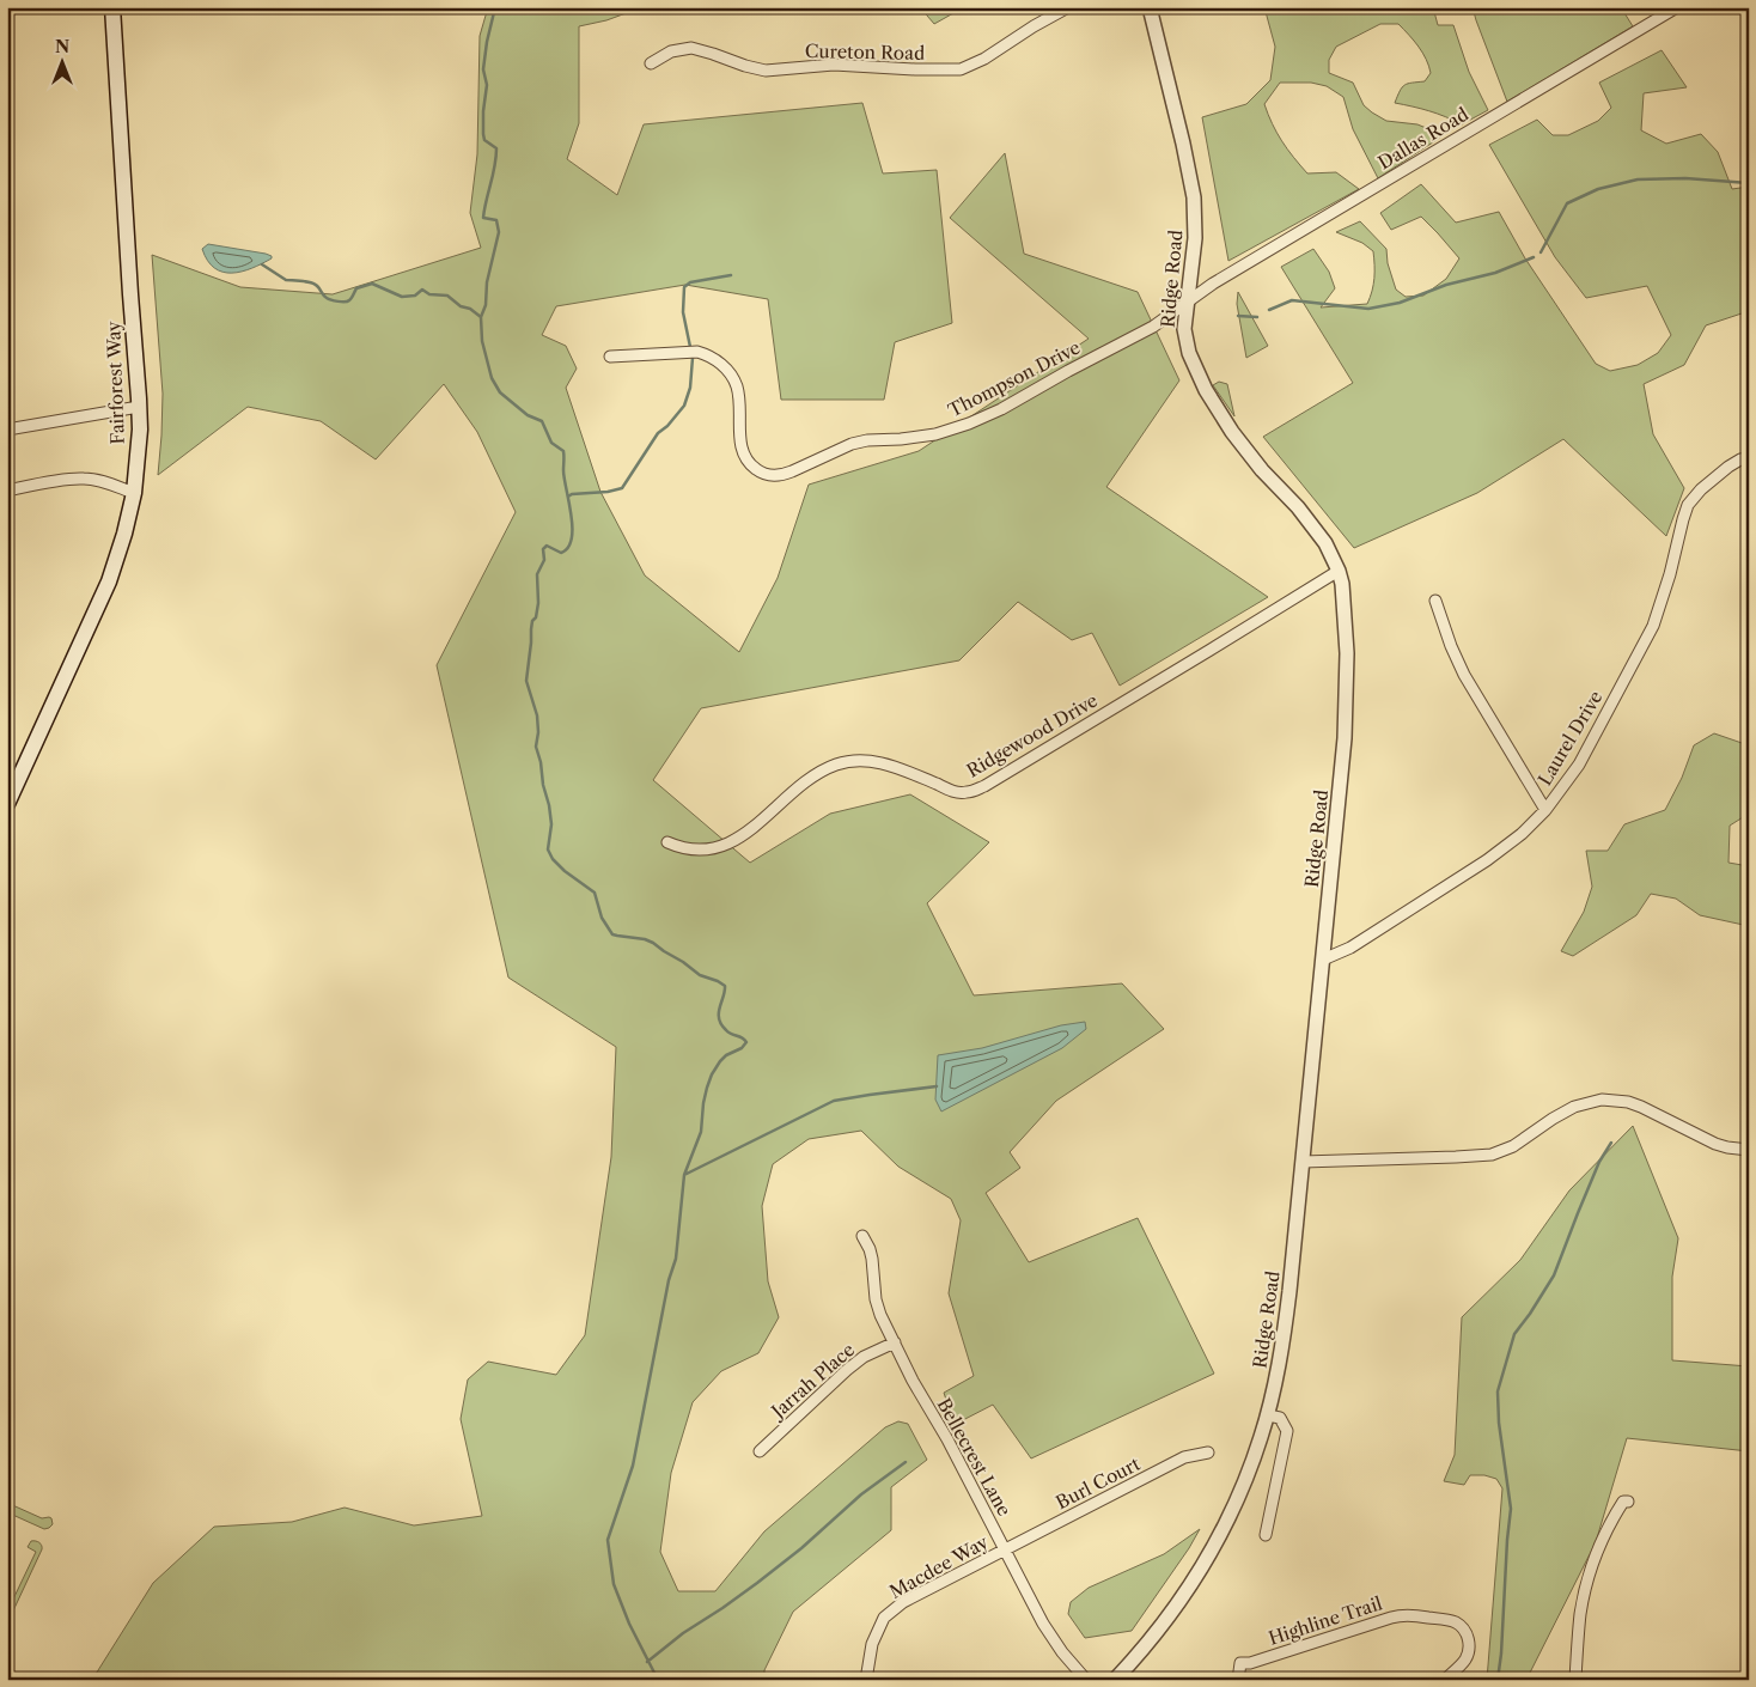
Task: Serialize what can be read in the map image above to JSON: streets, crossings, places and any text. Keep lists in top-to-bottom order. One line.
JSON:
{"streets":{"main road":["Fairforest Way"],"street":["Cureton Road","Dallas Road","Ridge Road","Thompson Drive","Ridgewood Drive","Laurel Drive","Jarrah Place","Bellecrest Lane","Burl Court","Macdee Way","Highline Trail"]},"crossings":[["Dallas Road","Ridge Road"],["Dallas Road","Thompson Drive"],["Ridge Road","Thompson Drive"],["Ridge Road","Ridgewood Drive"],["Ridge Road","Laurel Drive"],["Jarrah Place","Bellecrest Lane"],["Bellecrest Lane","Burl Court"],["Bellecrest Lane","Macdee Way"],["Burl Court","Macdee Way"]],"north":"top"}
